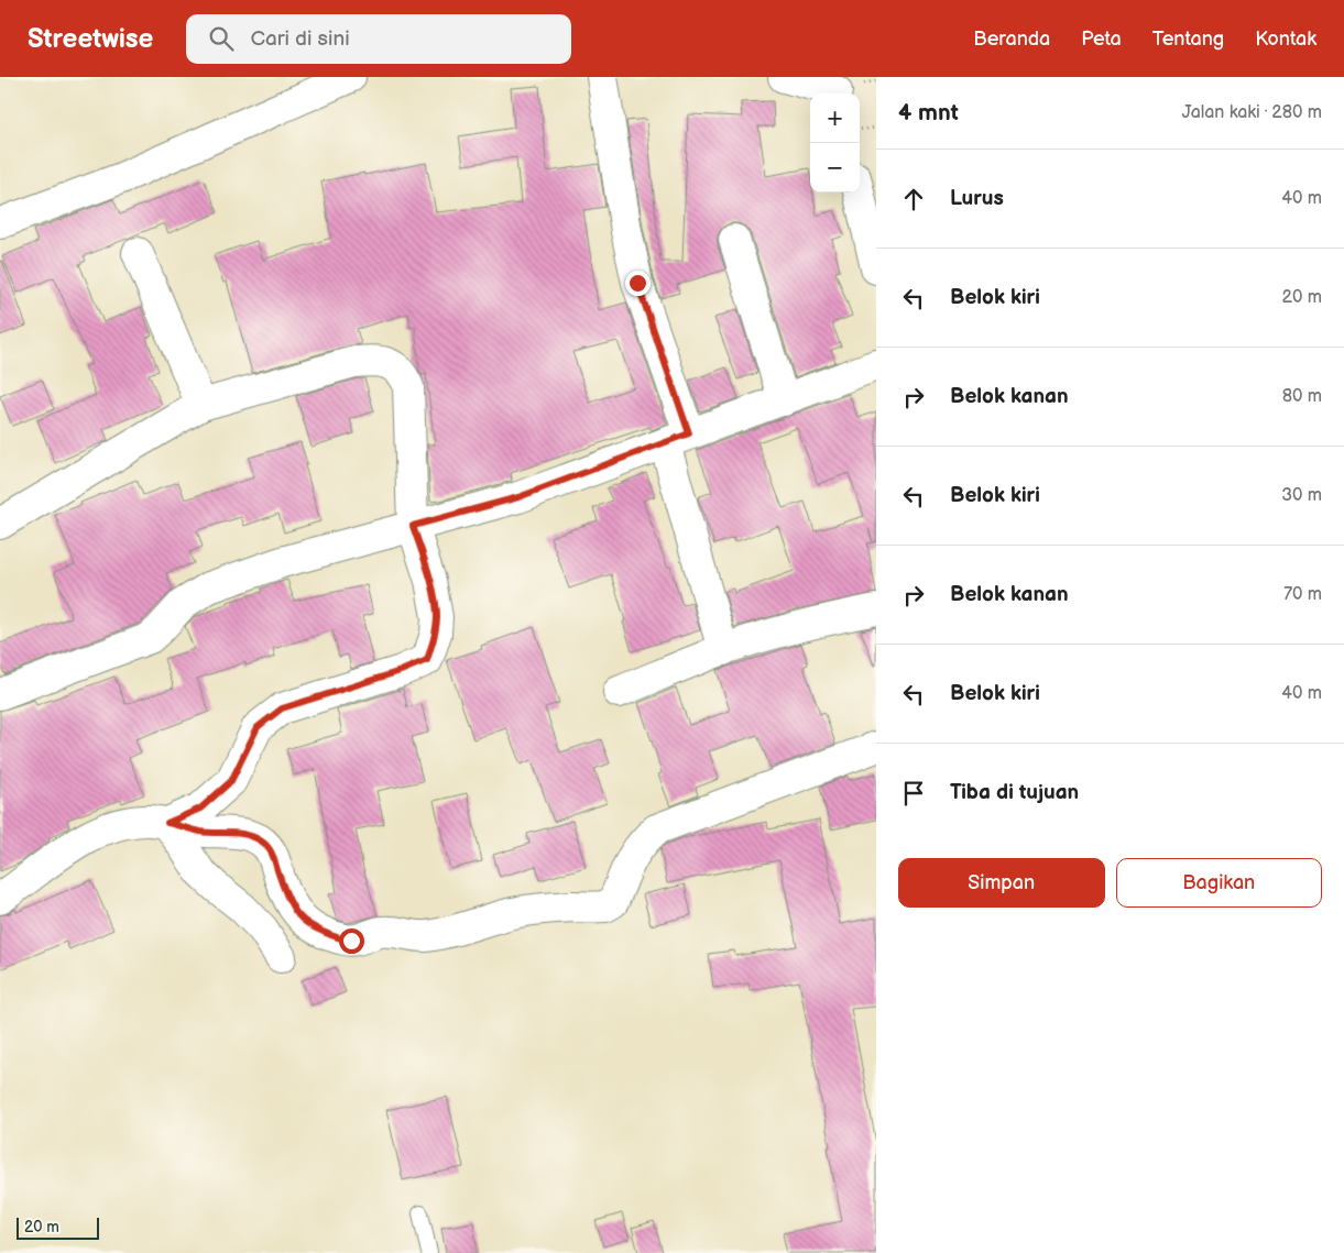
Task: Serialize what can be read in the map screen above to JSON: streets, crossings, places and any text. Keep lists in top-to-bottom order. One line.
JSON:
{"scale_bar":"20 m","page":{"header":"Streetwise","search":"Cari di sini","nav":["Beranda","Peta","Tentang","Kontak"],"heading":["4 mnt","Jalan kaki · 280 m"],"map_buttons":["+","−"],"list":[["Lurus","40 m"],["Belok kiri","20 m"],["Belok kanan","80 m"],["Belok kiri","30 m"],["Belok kanan","70 m"],["Belok kiri","40 m"],"Tiba di tujuan"],"buttons":["Simpan","Bagikan"],"scale":"20 m"}}
